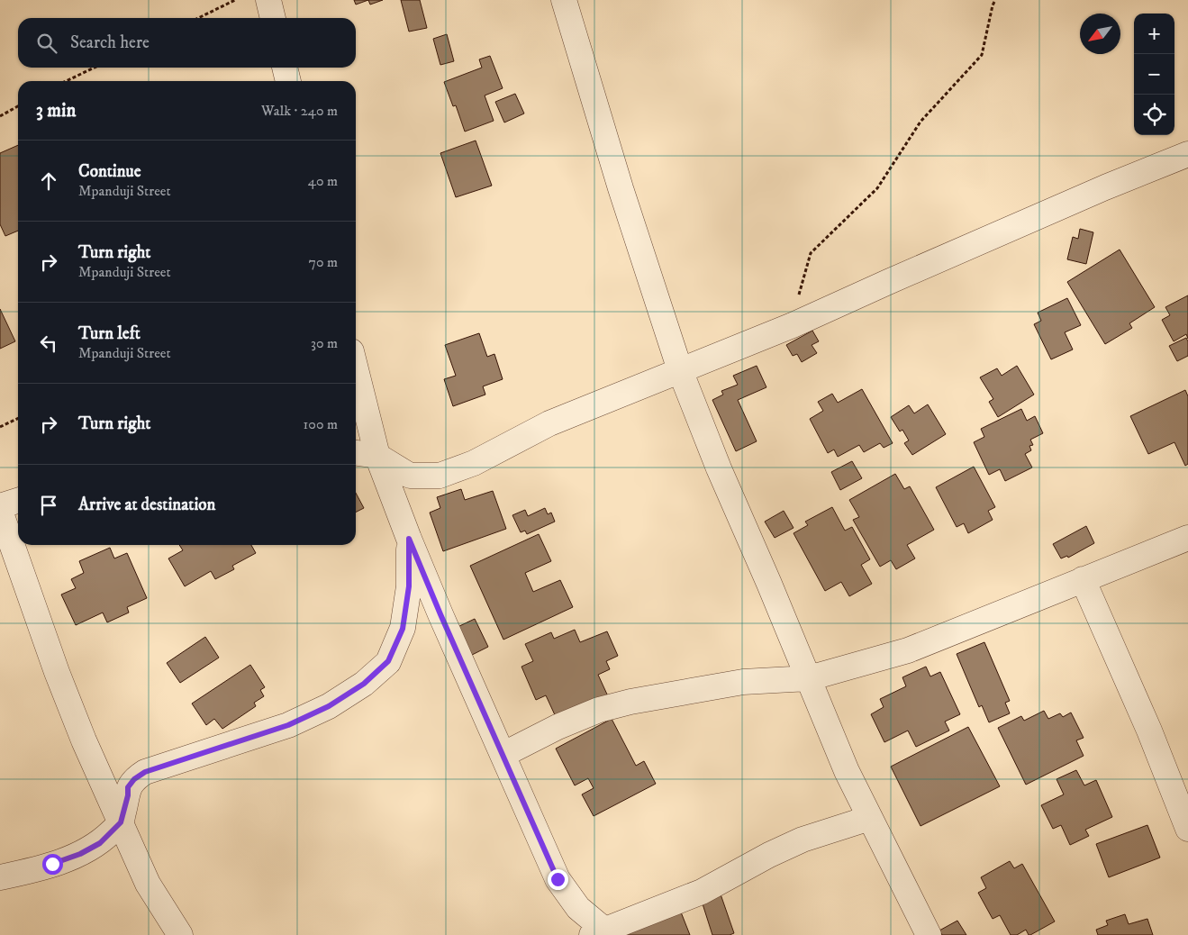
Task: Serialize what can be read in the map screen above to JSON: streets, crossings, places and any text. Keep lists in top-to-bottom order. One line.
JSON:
{"north":"bottom left","page":{"map_buttons":["+","−"],"search":"Search here","heading":["3 min","Walk · 240 m"],"list":[["Continue","Mpanduji Street","40 m"],["Turn right","Mpanduji Street","70 m"],["Turn left","Mpanduji Street","30 m"],["Turn right","100 m"],"Arrive at destination"]}}
